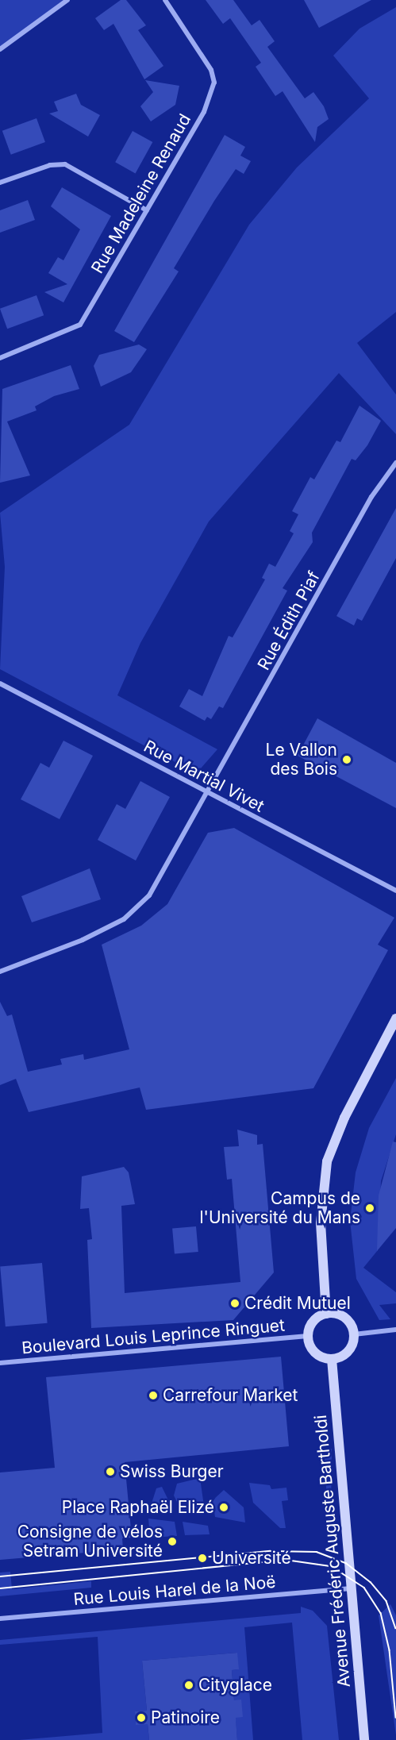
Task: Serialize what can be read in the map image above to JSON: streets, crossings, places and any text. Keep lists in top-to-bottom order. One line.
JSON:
{"streets":{"street":["Rue Madeleine Renaud","Rue Édith Piaf","Rue Martial Vivet","Boulevard Louis Leprince Ringuet","Avenue Frédéric Auguste Bartholdi","Rue Louis Harel de la Noë"]},"crossings":[["Rue Édith Piaf","Rue Martial Vivet"],["Boulevard Louis Leprince Ringuet","Avenue Frédéric Auguste Bartholdi"],["Avenue Frédéric Auguste Bartholdi","Rue Louis Harel de la Noë"]],"places":["Le Vallon des Bois","Campus de l'Université du Mans","Crédit Mutuel","Carrefour Market","Swiss Burger","Place Raphaël Elizé","Consigne de vélos Setram Université","Université","Cityglace","Patinoire"]}
